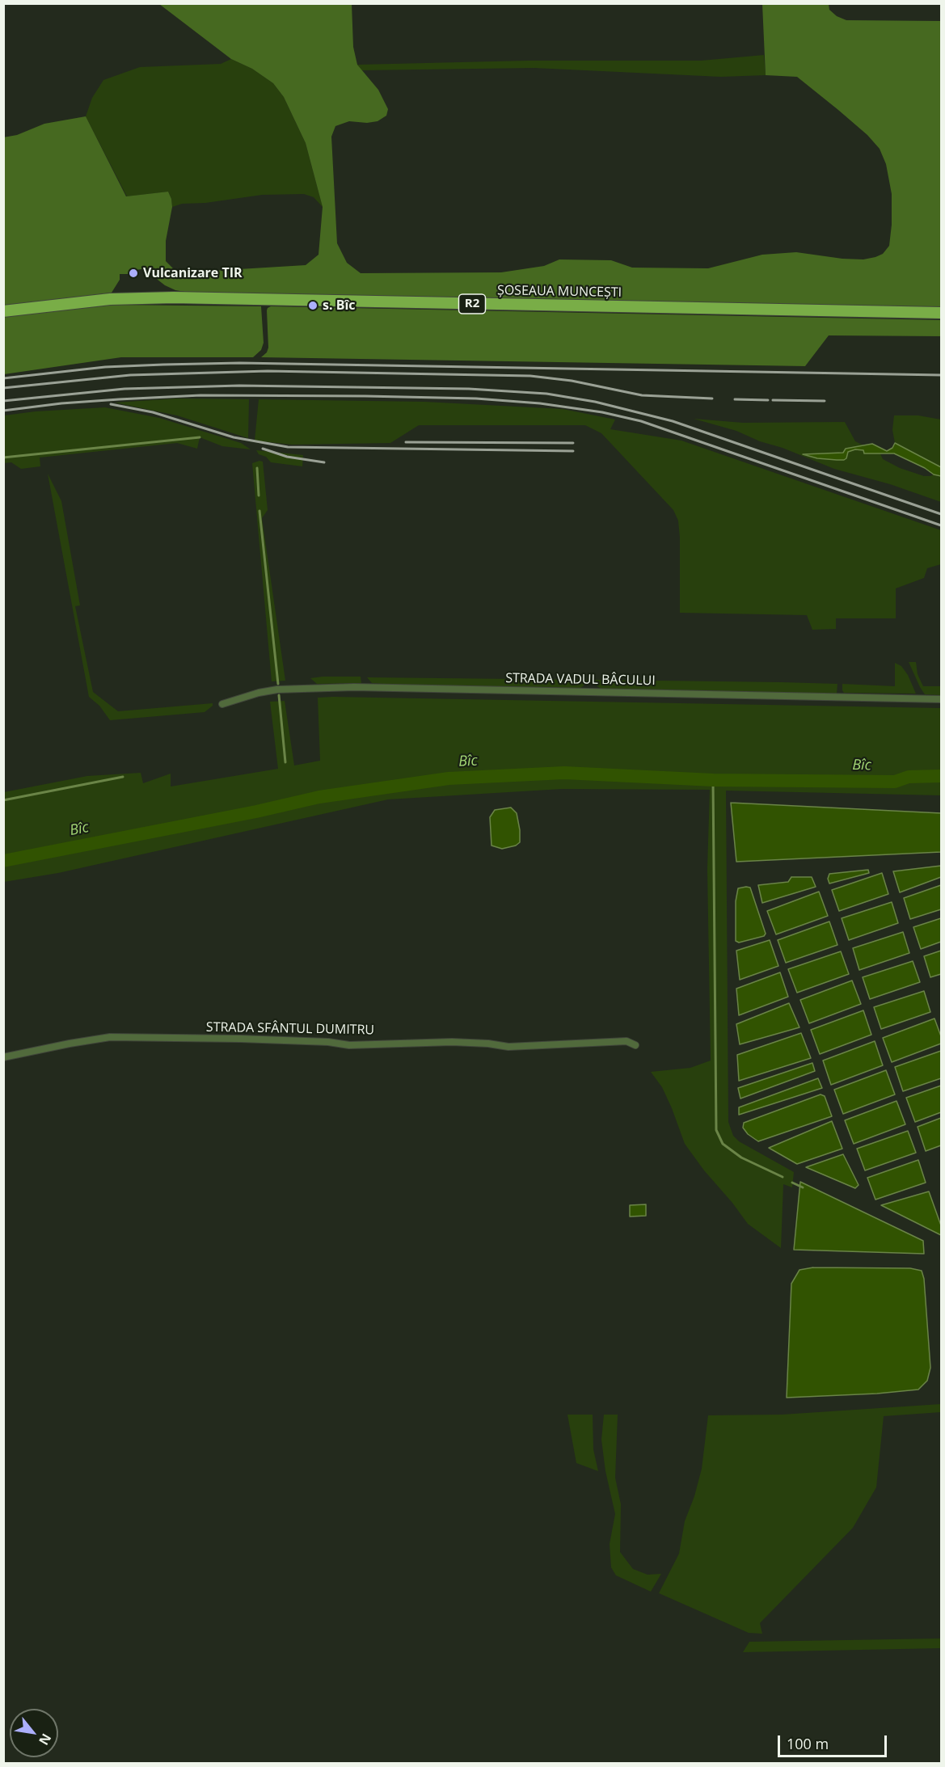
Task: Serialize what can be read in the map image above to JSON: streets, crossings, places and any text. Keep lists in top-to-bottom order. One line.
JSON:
{"streets":{"main road":["ȘOSEAUA MUNCEȘTI","R2"],"street":["STRADA VADUL BÂCULUI","STRADA SFÂNTUL DUMITRU"]},"water":["Bîc"],"places":["Vulcanizare TIR","s. Bîc"],"scale_bar":"100 m","north":"bottom right"}
